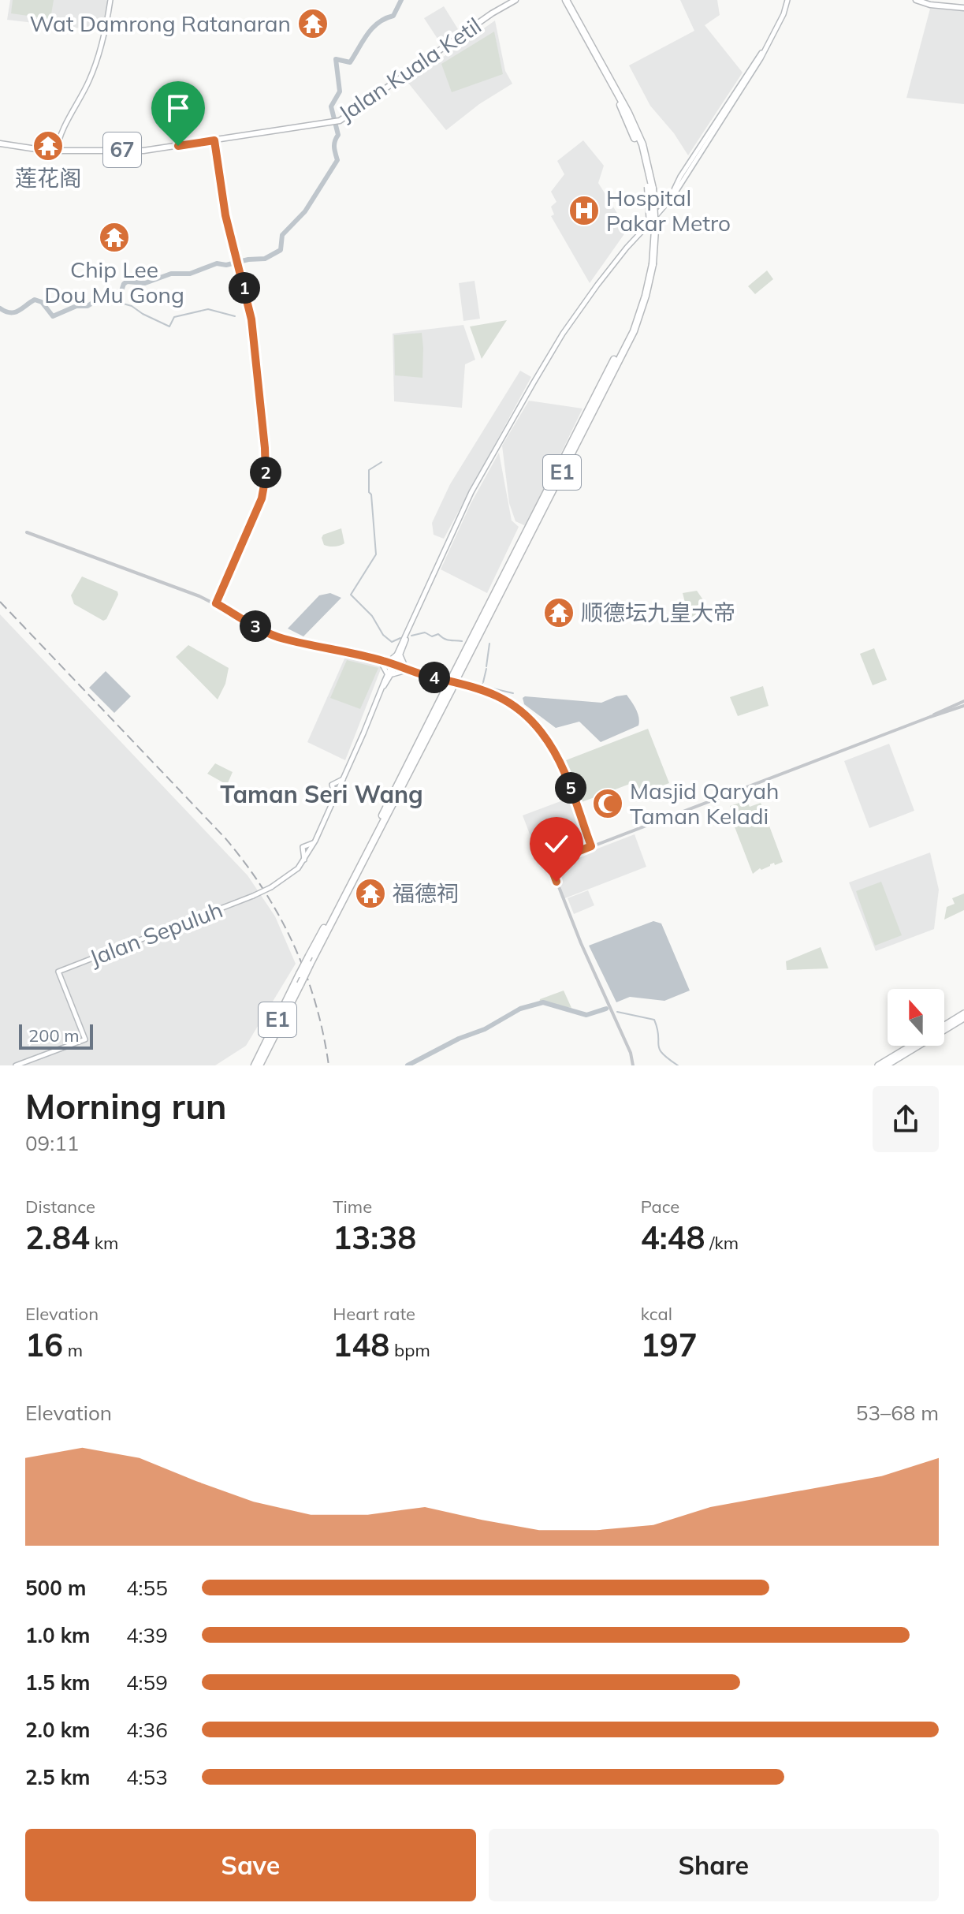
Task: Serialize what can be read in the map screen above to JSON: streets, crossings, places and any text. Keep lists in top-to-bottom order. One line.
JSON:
{"streets":{"highway":["E1"],"main road":["Jalan Kuala Ketil","67","Jalan Sepuluh"]},"districts":["Taman Seri Wang"],"places":{"temple":["Wat Damrong Ratanaran","莲花阁","Chip Lee Dou Mu Gong","顺德坛九皇大帝","福德祠"],"hospital":["Hospital Pakar Metro"],"mosque":["Masjid Qaryah Taman Keladi"]},"scale_bar":"200 m","north":"top","page":{"pins":["1","2","3","4","5"],"scale":"200 m","heading":["Morning run","09:11"],"stats":[["Distance","2.84 km"],["Time","13:38"],["Pace","4:48 /km"],["Elevation","16 m"],["Heart rate","148 bpm"],["kcal","197"]],"chart":["Elevation","53–68 m"],"list":[{"name":"500 m","note":"4:55"},{"name":"1.0 km","note":"4:39"},{"name":"1.5 km","note":"4:59"},{"name":"2.0 km","note":"4:36"},{"name":"2.5 km","note":"4:53"}],"buttons":["Save","Share"]}}
